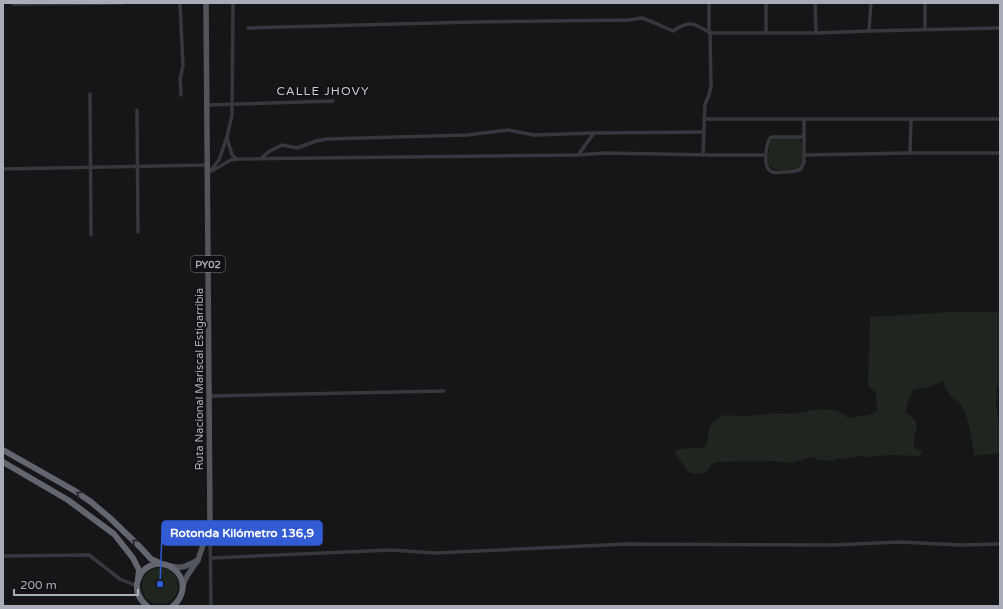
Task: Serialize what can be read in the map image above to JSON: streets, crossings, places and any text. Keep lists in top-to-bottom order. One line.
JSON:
{"streets":{"highway":["PY02"],"main road":["Ruta Nacional Mariscal Estigarribia"]},"crossings":[["PY02","Ruta Nacional Mariscal Estigarribia"]],"districts":["CALLE JHOVY"],"places":["Rotonda Kilómetro 136,9"],"scale_bar":"200 m"}
